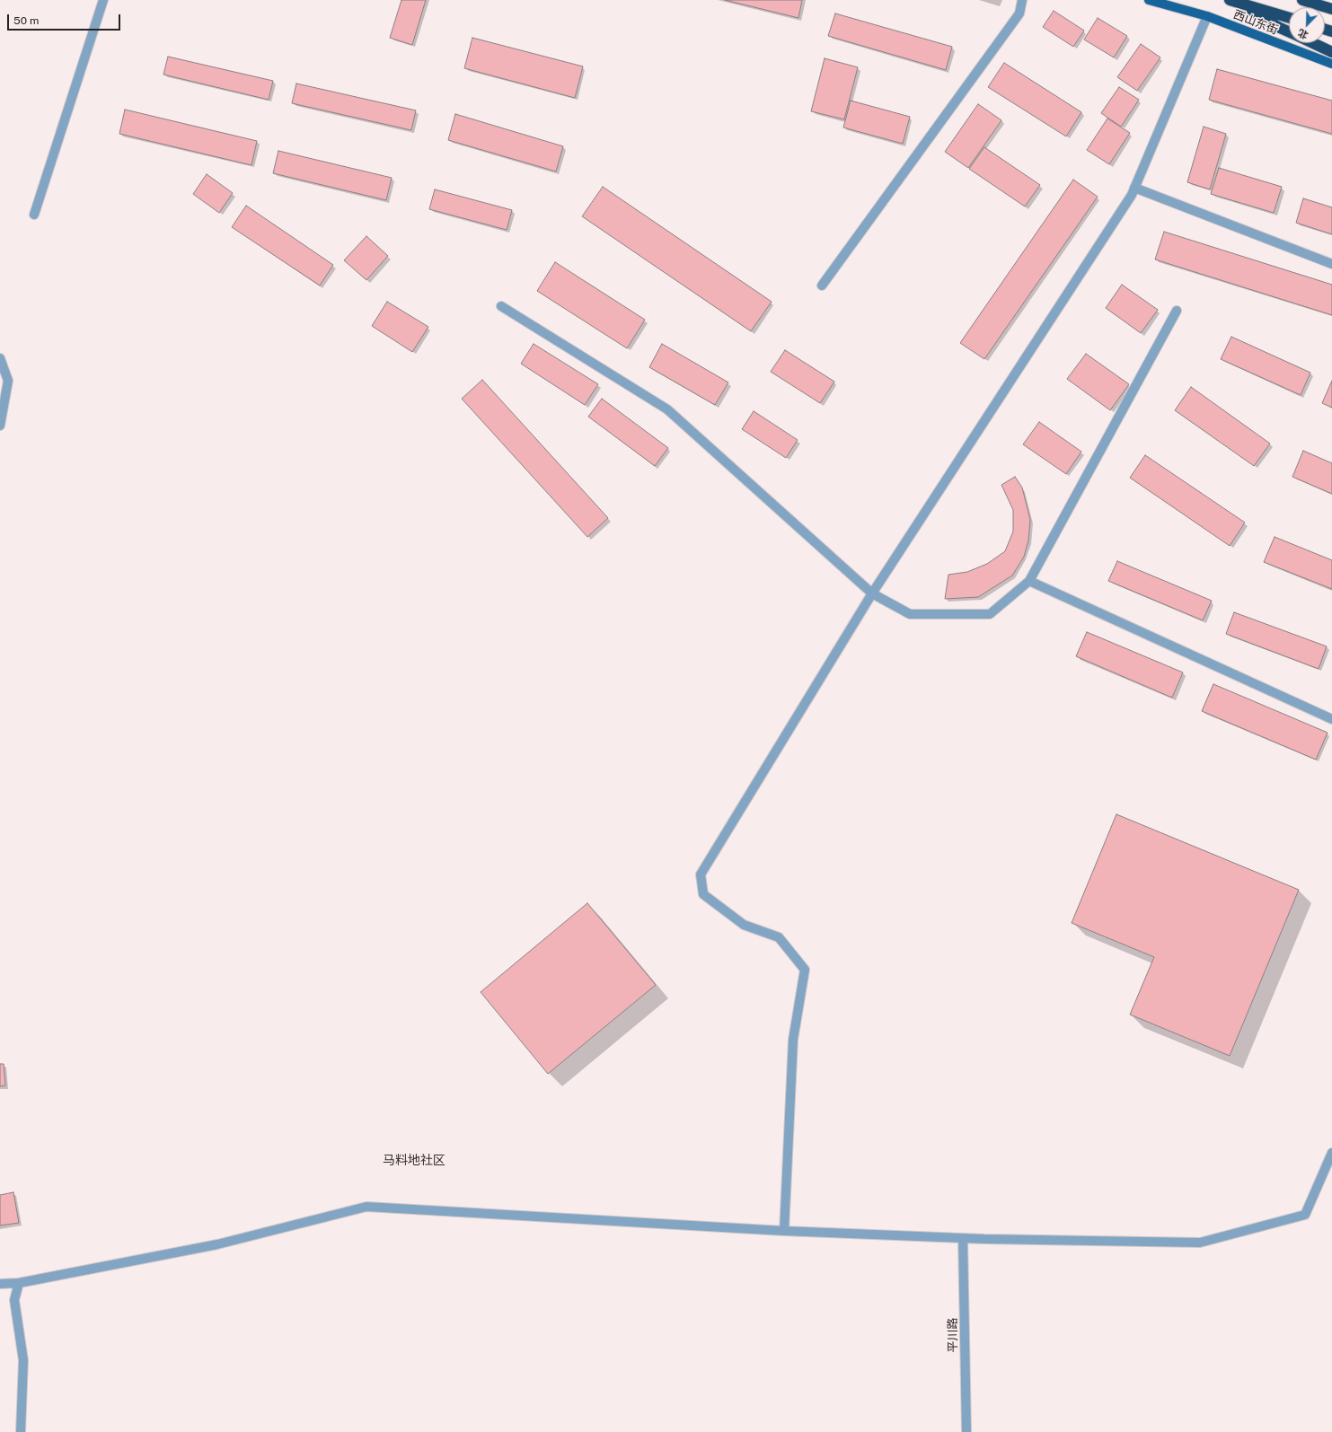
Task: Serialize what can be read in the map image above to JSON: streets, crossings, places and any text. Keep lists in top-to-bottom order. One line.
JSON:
{"streets":{"main road":["西山东街"],"street":["平川路"]},"districts":["马料地社区"],"scale_bar":"50 m","north":"bottom left"}
